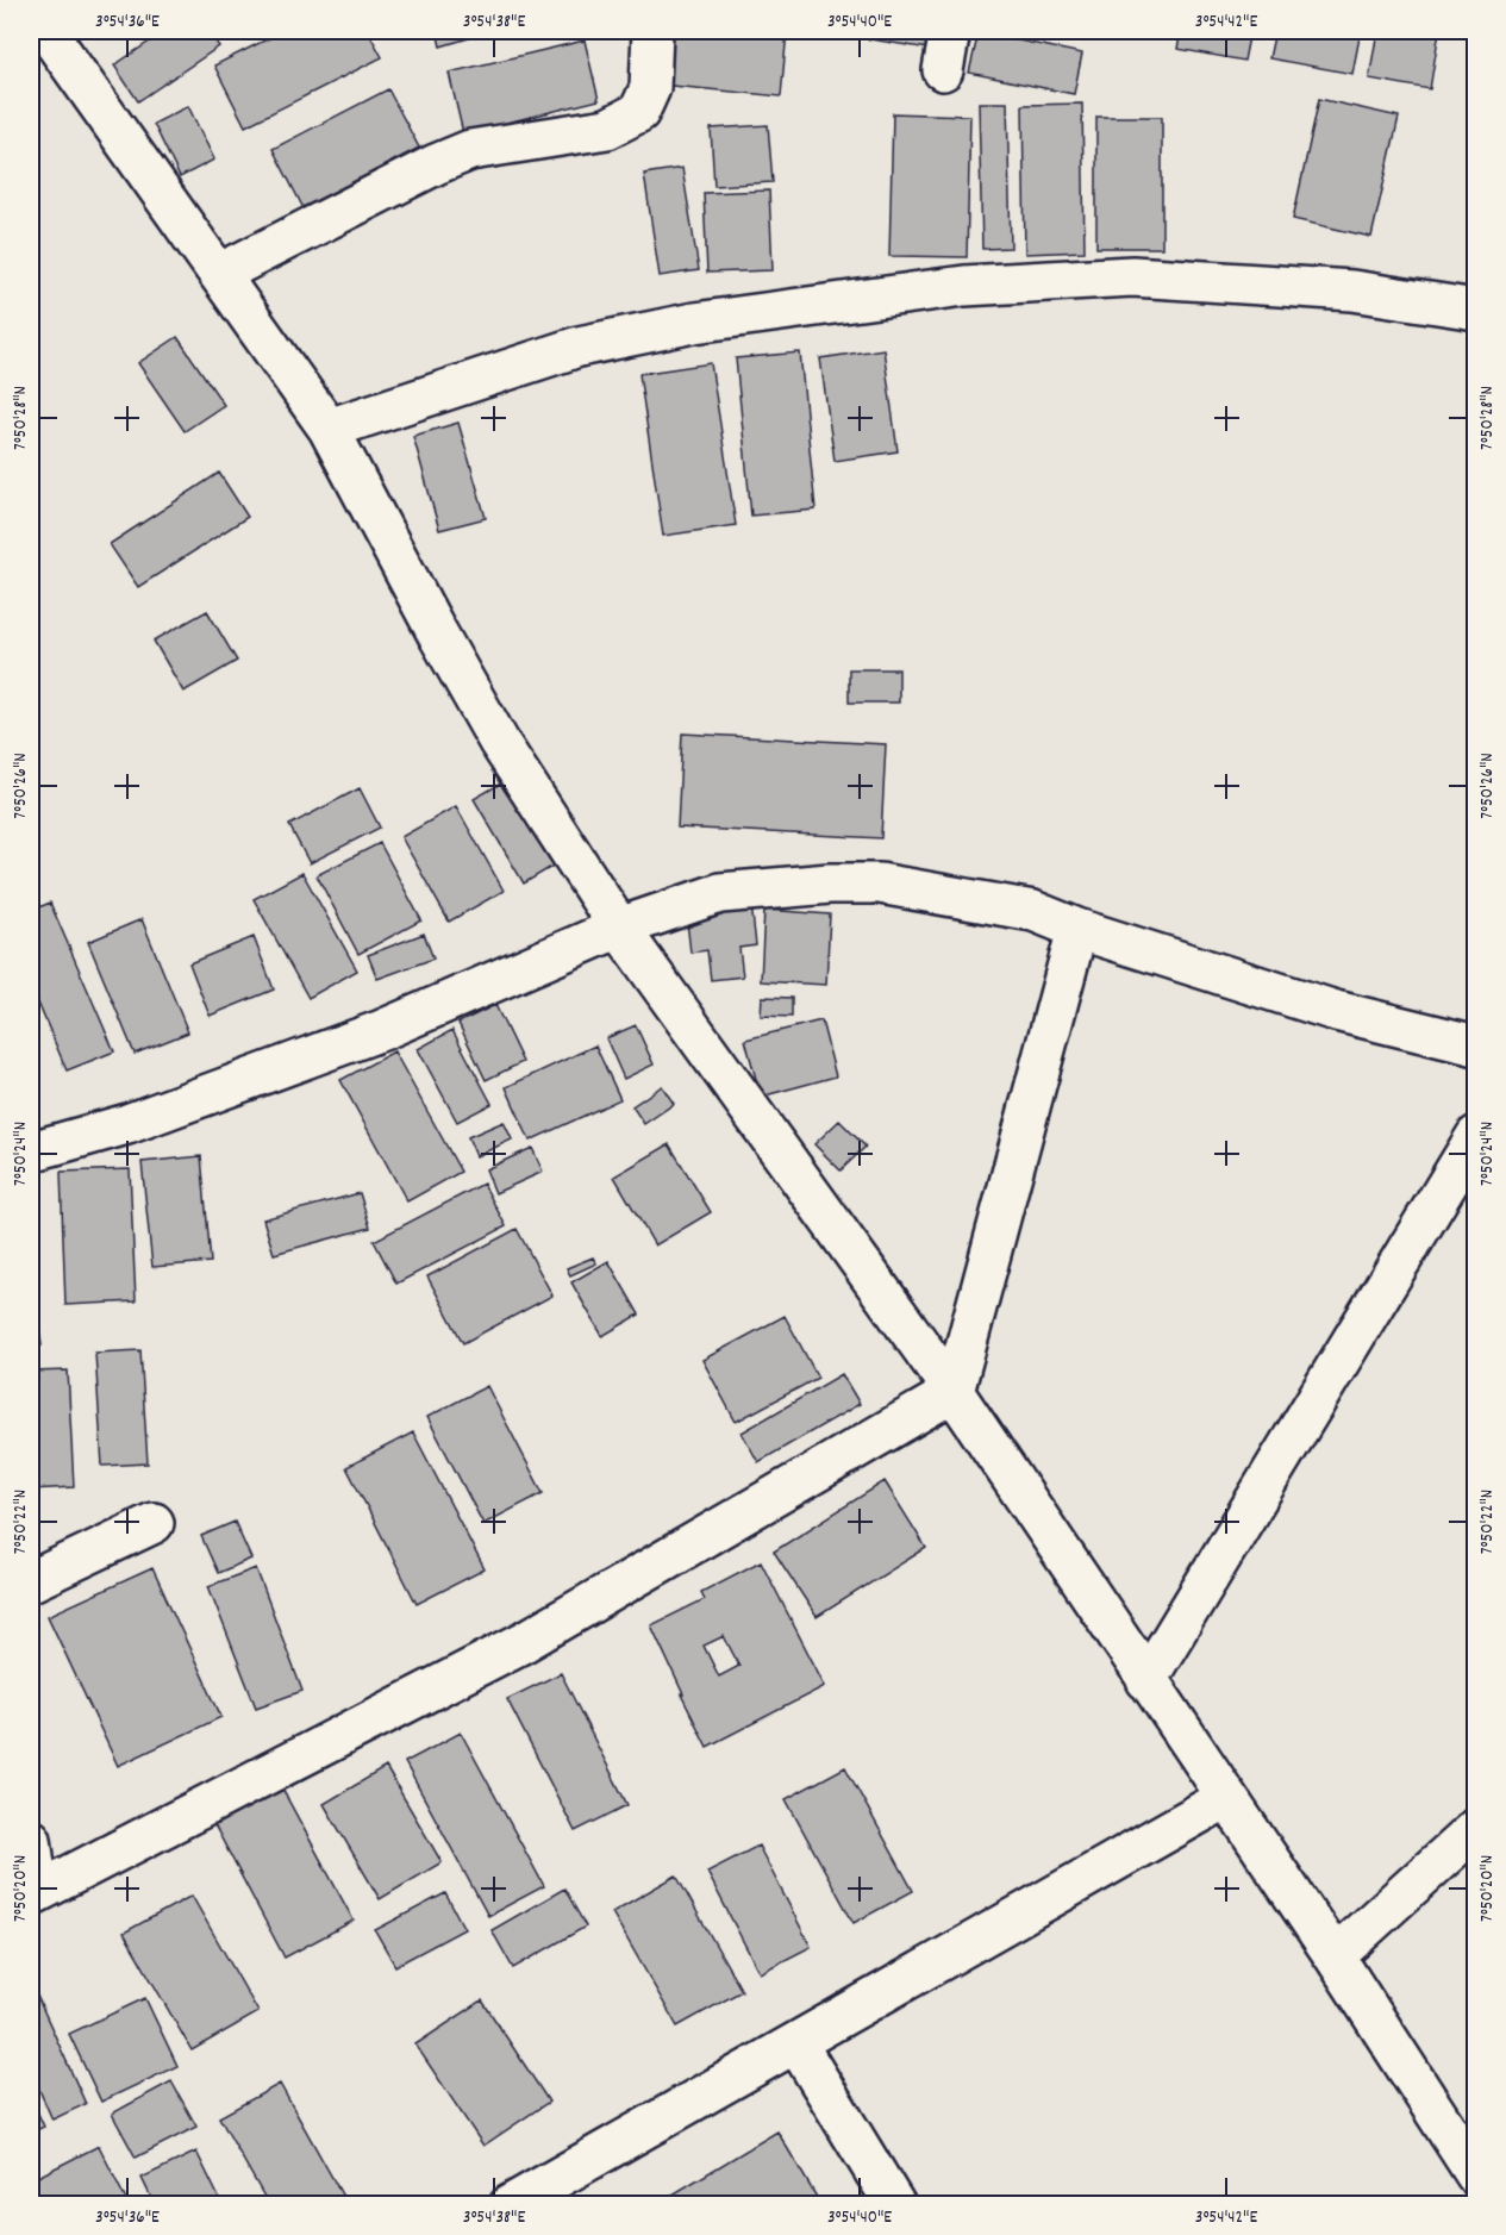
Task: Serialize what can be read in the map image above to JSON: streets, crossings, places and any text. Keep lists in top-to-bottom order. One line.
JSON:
{"coordinates":["3°54'36\"E","3°54'38\"E","3°54'40\"E","3°54'42\"E","7°50'28\"N","7°50'26\"N","7°50'24\"N","7°50'22\"N","7°50'20\"N"]}
